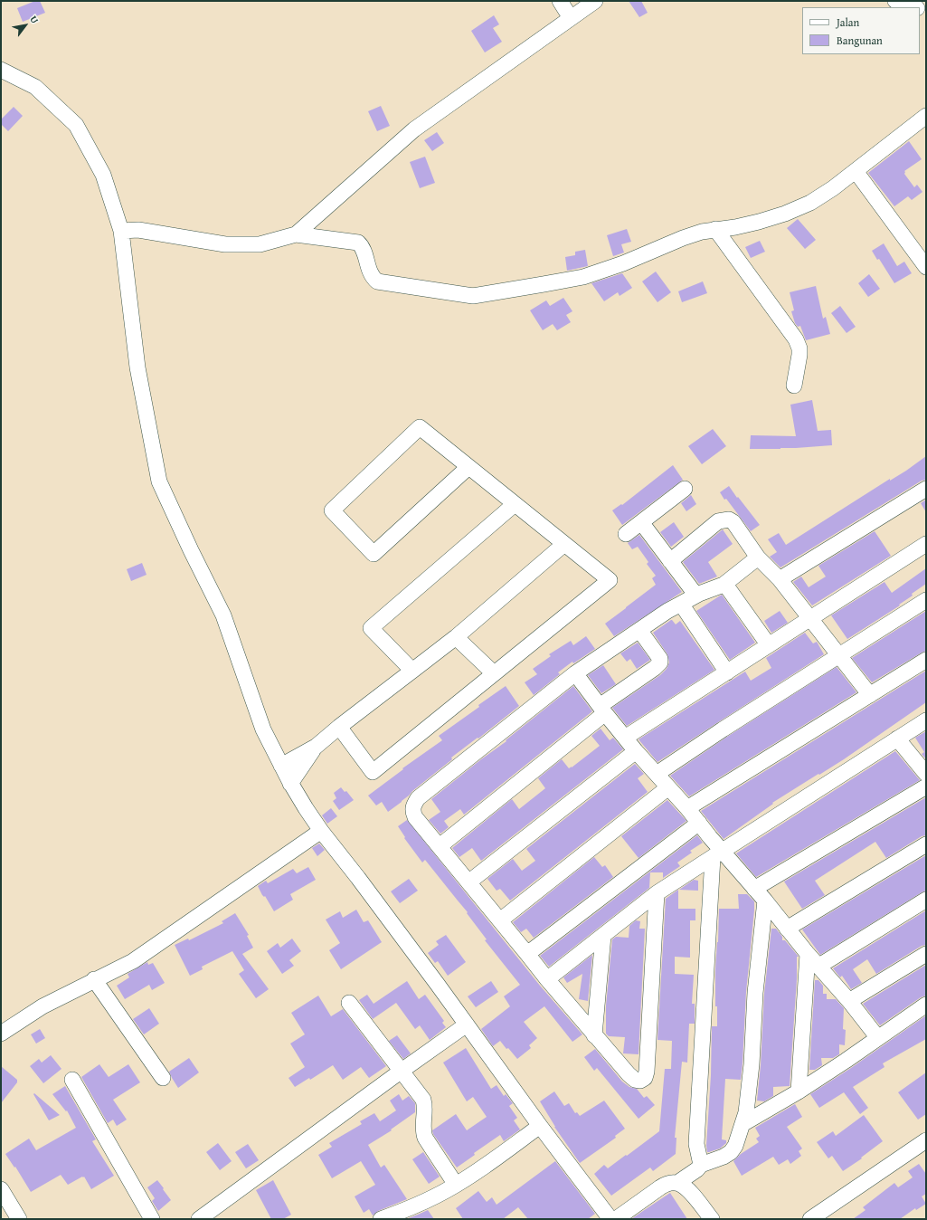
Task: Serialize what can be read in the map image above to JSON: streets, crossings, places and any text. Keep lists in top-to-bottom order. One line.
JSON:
{"legend":["Jalan","Bangunan"],"north":"top right"}
